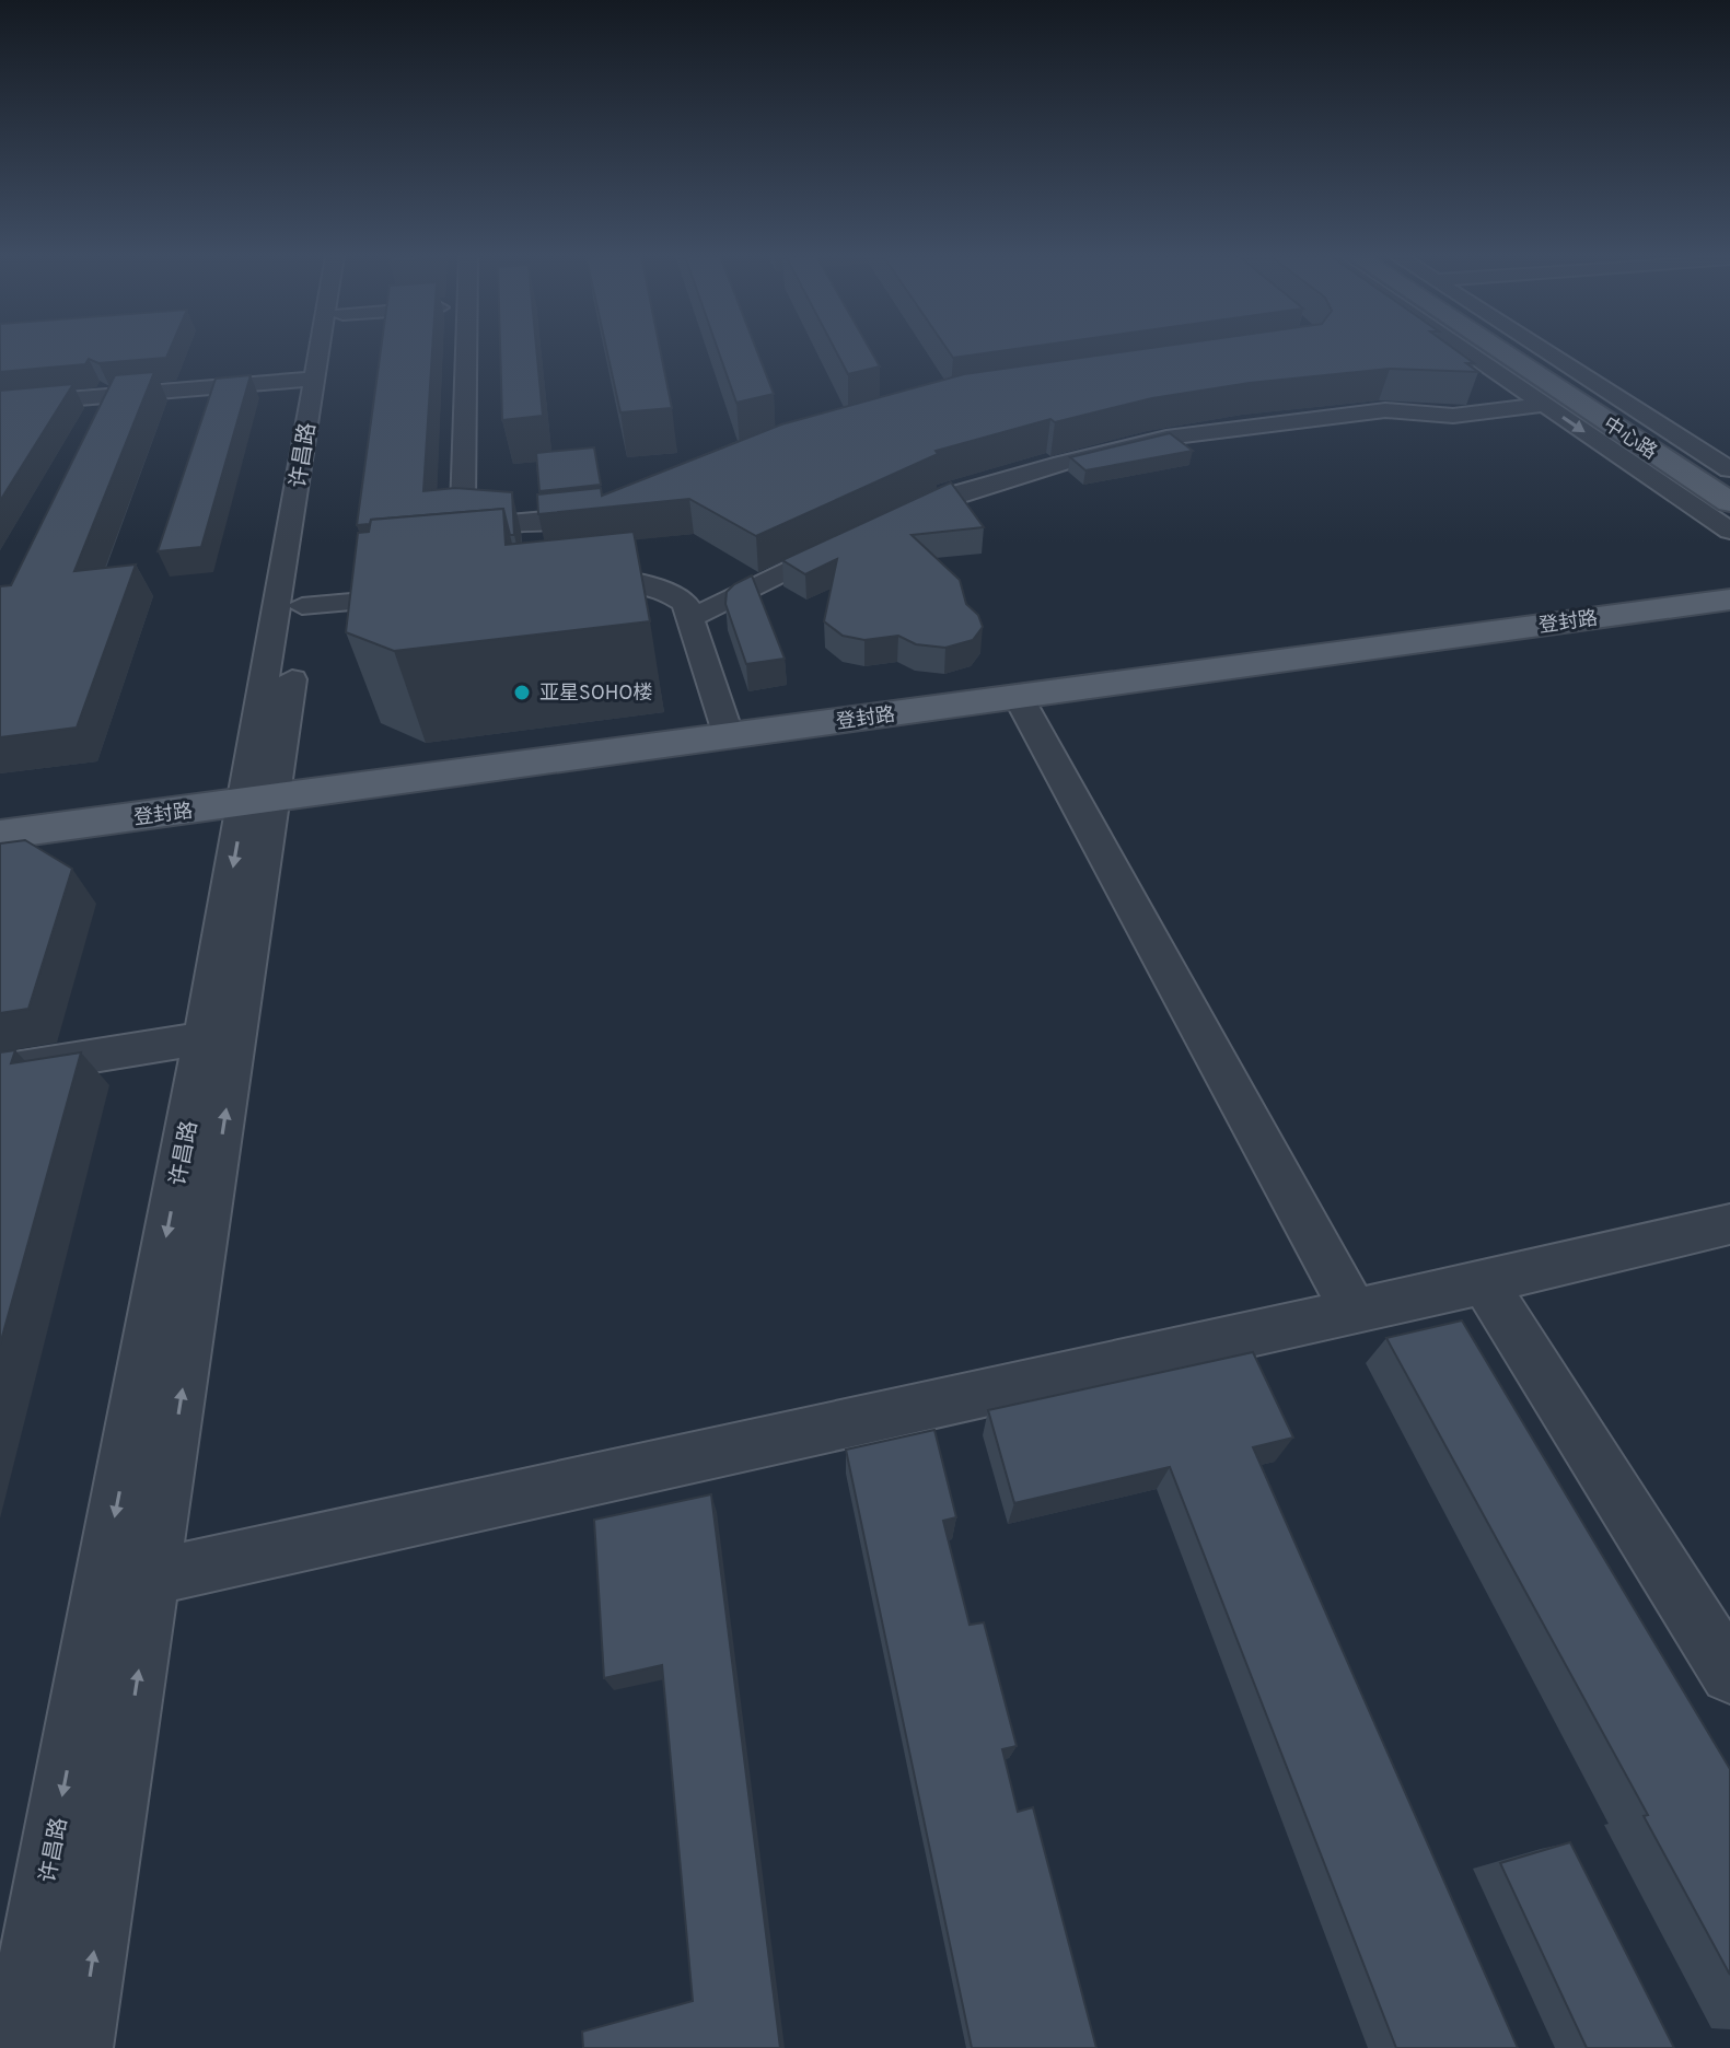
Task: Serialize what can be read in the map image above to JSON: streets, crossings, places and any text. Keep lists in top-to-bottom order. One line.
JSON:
{"streets":{"main road":["中心路","登封路"],"street":["许昌路"]},"crossings":[["许昌路","登封路"]],"places":["亚星SOHO楼"]}
